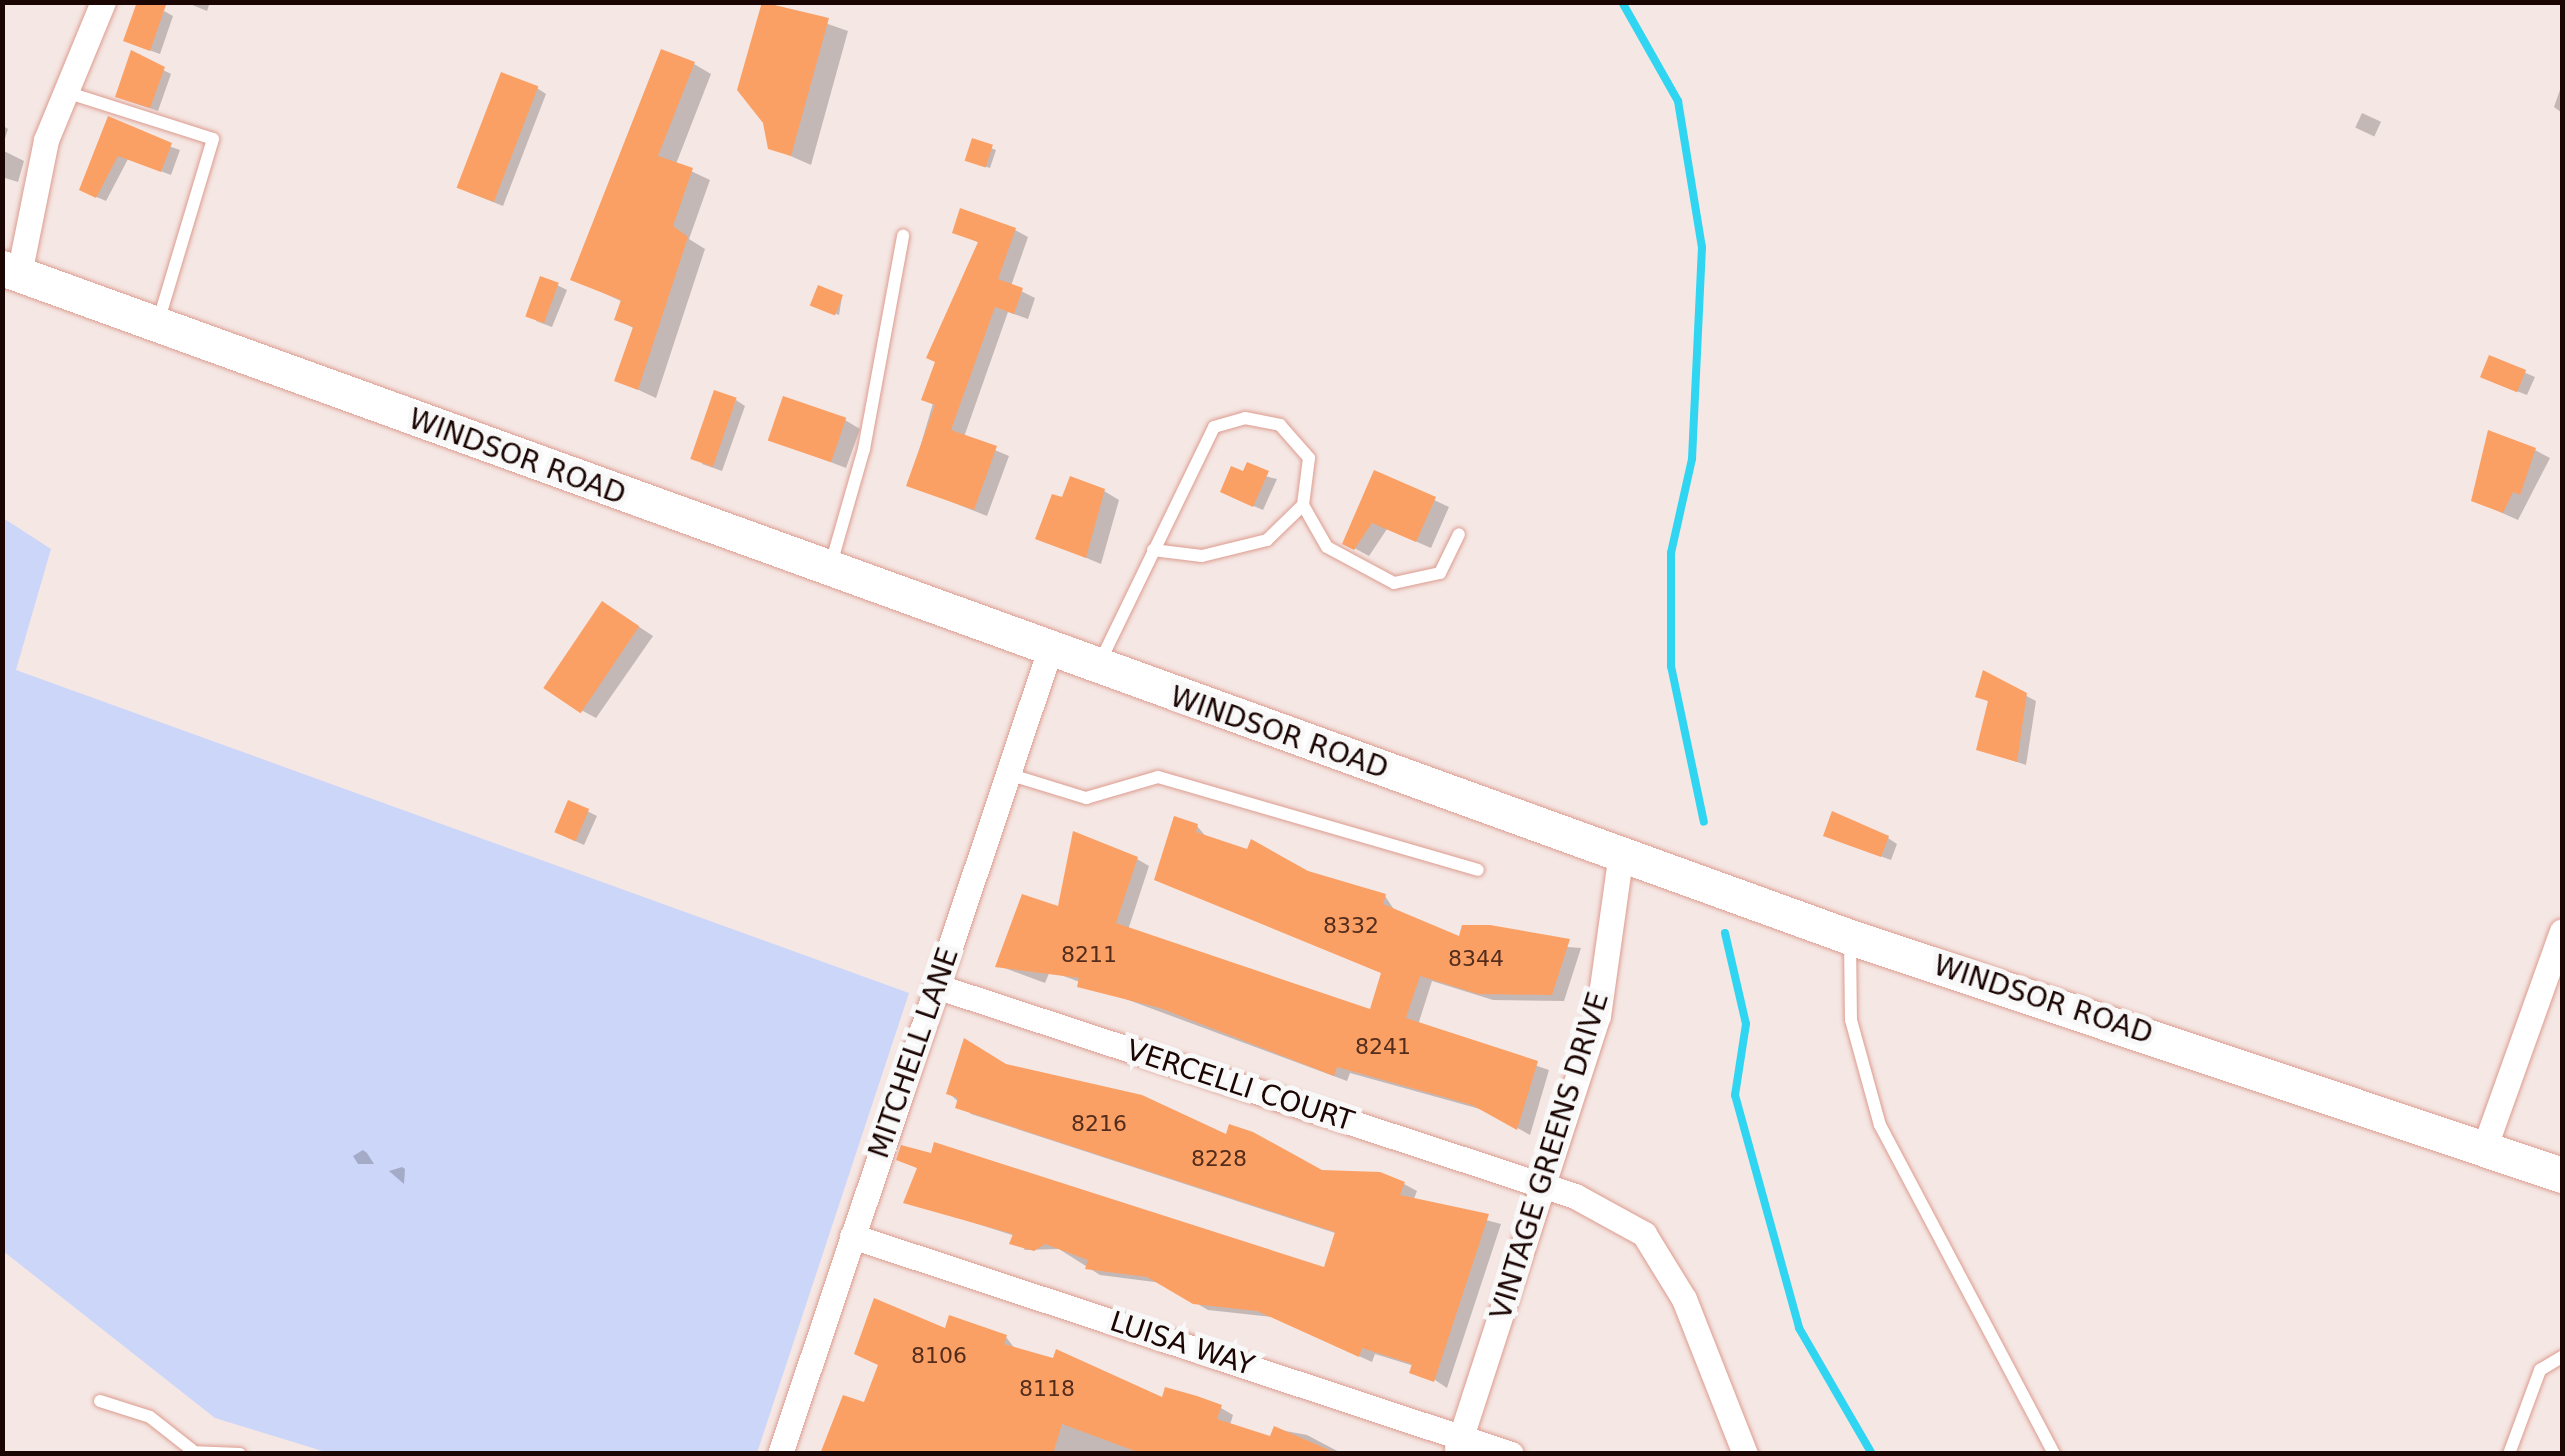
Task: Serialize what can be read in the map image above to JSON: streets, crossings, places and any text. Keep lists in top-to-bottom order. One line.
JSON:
{"streets":{"main road":["WINDSOR ROAD"],"street":["MITCHELL LANE","VERCELLI COURT","VINTAGE GREENS DRIVE","LUISA WAY"]},"crossings":[["WINDSOR ROAD","MITCHELL LANE"],["WINDSOR ROAD","VINTAGE GREENS DRIVE"],["MITCHELL LANE","VERCELLI COURT"],["MITCHELL LANE","LUISA WAY"],["VERCELLI COURT","VINTAGE GREENS DRIVE"],["VINTAGE GREENS DRIVE","LUISA WAY"]],"house_numbers":["8332","8211","8344","8241","8216","8228","8106","8118"]}
